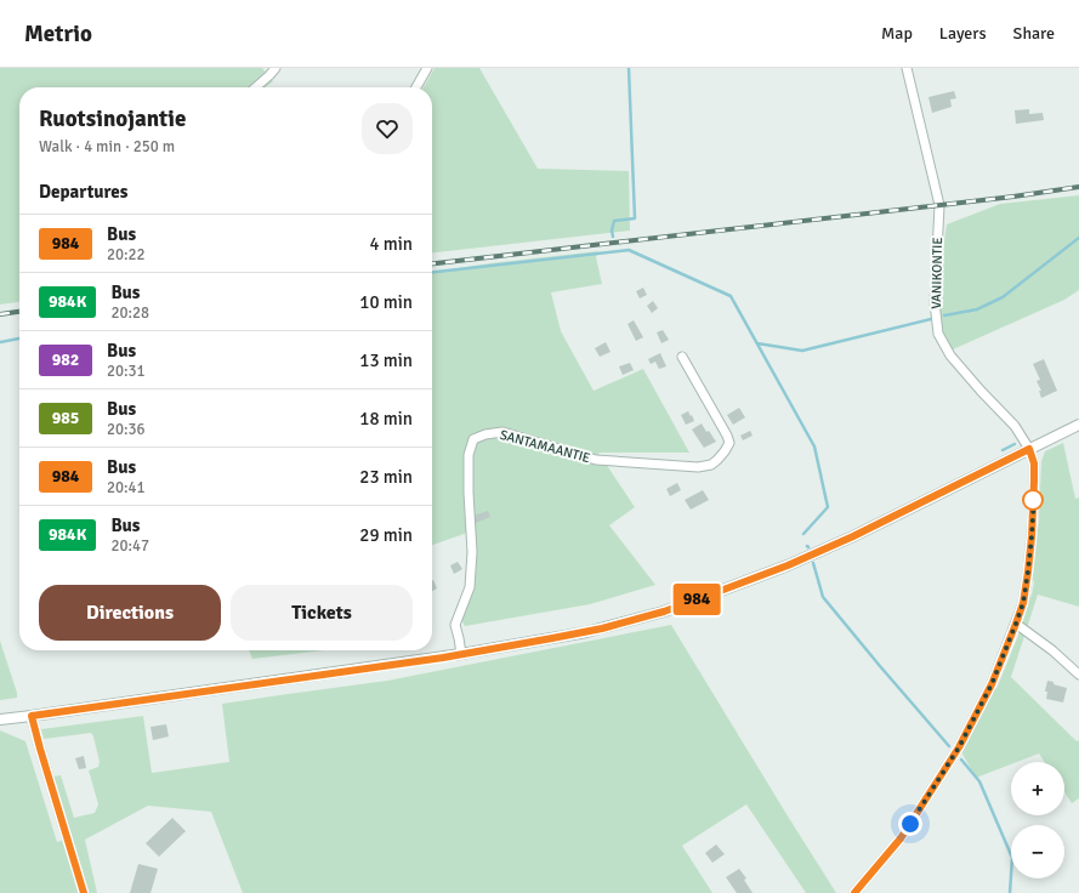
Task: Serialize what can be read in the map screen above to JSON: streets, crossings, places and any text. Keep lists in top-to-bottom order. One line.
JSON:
{"streets":{"street":["VANIKONTIE","SANTAMAANTIE"]},"lines":["bus line 984"],"page":{"header":"Metrio","nav":["Map","Layers","Share"],"on_map":"984","heading":[["Ruotsinojantie","Walk · 4 min · 250 m"],"Departures"],"list":[{"mark":"984","name":"Bus","note":"20:22","value":"4 min"},{"mark":"984K","name":"Bus","note":"20:28","value":"10 min"},{"mark":"982","name":"Bus","note":"20:31","value":"13 min"},{"mark":"985","name":"Bus","note":"20:36","value":"18 min"},{"mark":"984","name":"Bus","note":"20:41","value":"23 min"},{"mark":"984K","name":"Bus","note":"20:47","value":"29 min"}],"buttons":["Directions","Tickets"],"map_buttons":["+","−"]}}
